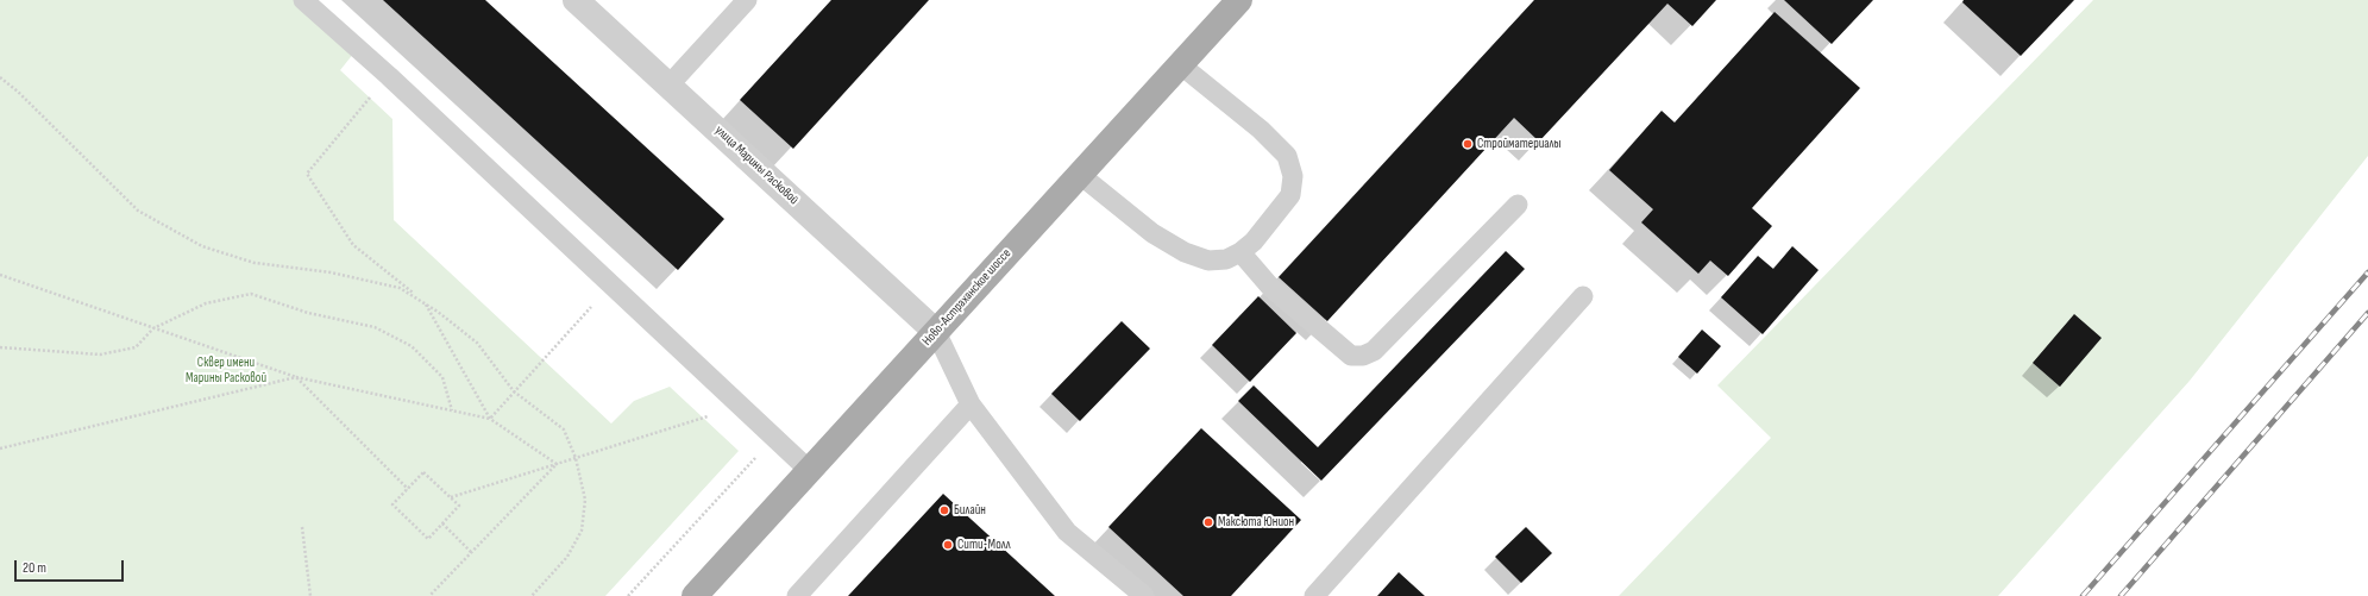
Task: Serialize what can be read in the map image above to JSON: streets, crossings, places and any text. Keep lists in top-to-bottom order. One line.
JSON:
{"streets":{"main road":["Ново-Астраханское шоссе"],"street":["улица Марины Расковой"]},"crossings":[["улица Марины Расковой","Ново-Астраханское шоссе"]],"parks":["Сквер имени Марины Расковой"],"places":["Стройматериалы","Билайн","Максюта Юнион","Сити-Молл"],"scale_bar":"20 m"}
